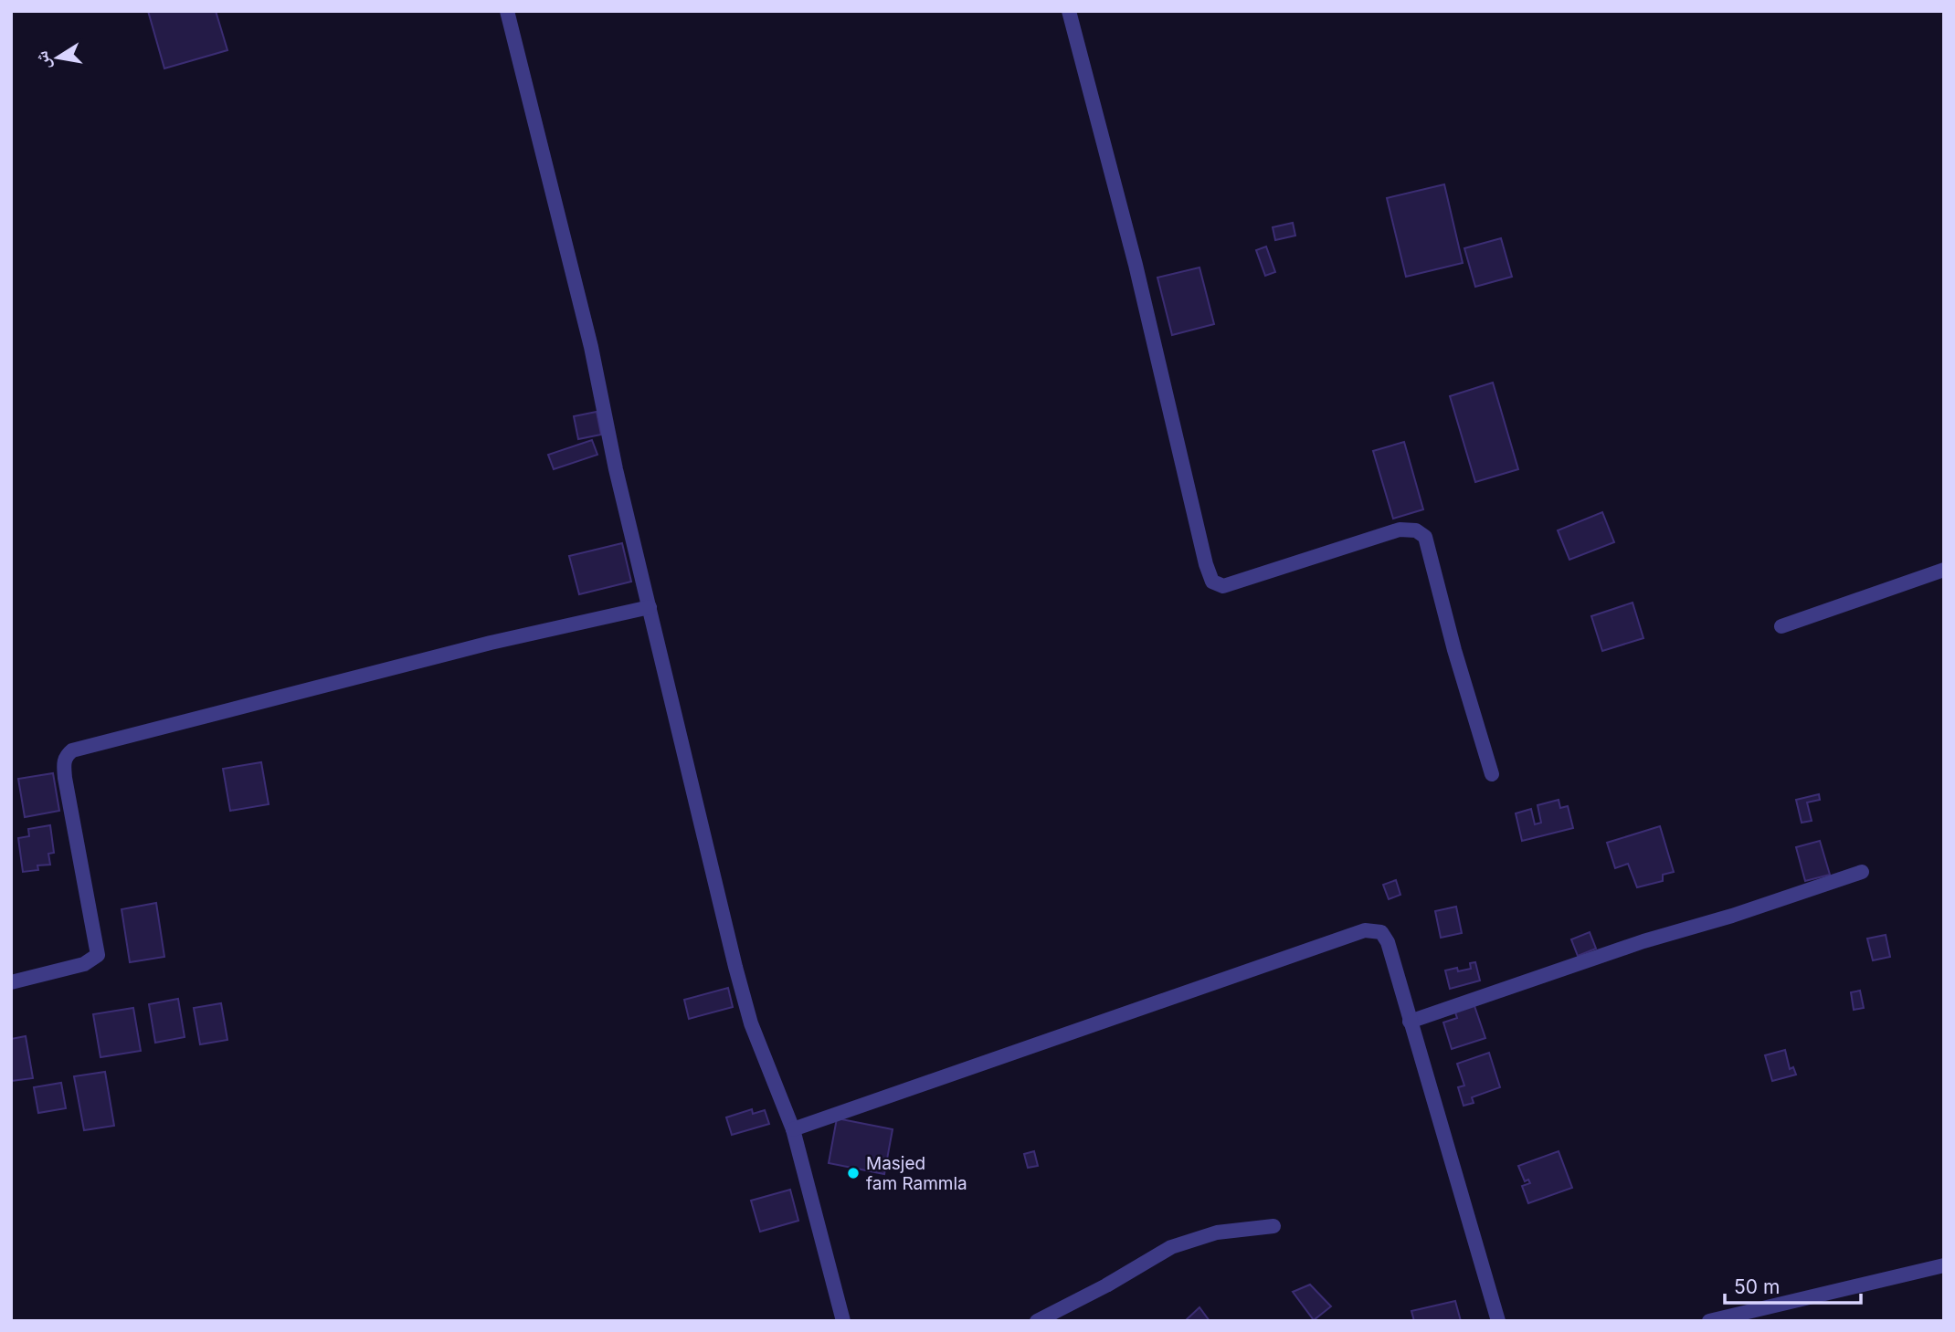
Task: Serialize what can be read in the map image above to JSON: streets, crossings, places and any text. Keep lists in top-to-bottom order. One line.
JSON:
{"places":["Masjed fam Rammla"],"scale_bar":"50 m","north":"left"}
